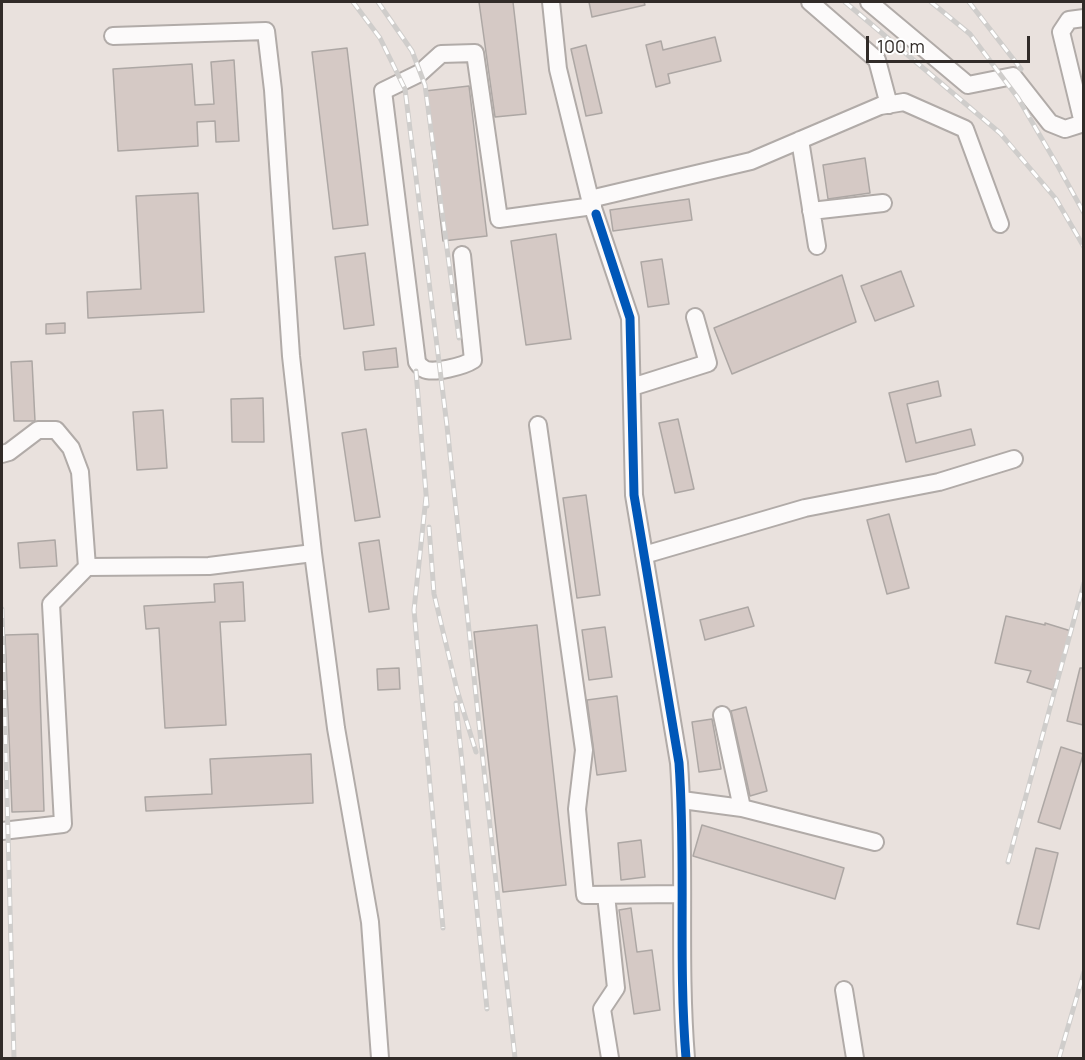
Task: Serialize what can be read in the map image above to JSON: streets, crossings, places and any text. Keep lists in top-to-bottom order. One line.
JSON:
{"scale_bar":"100 m"}
